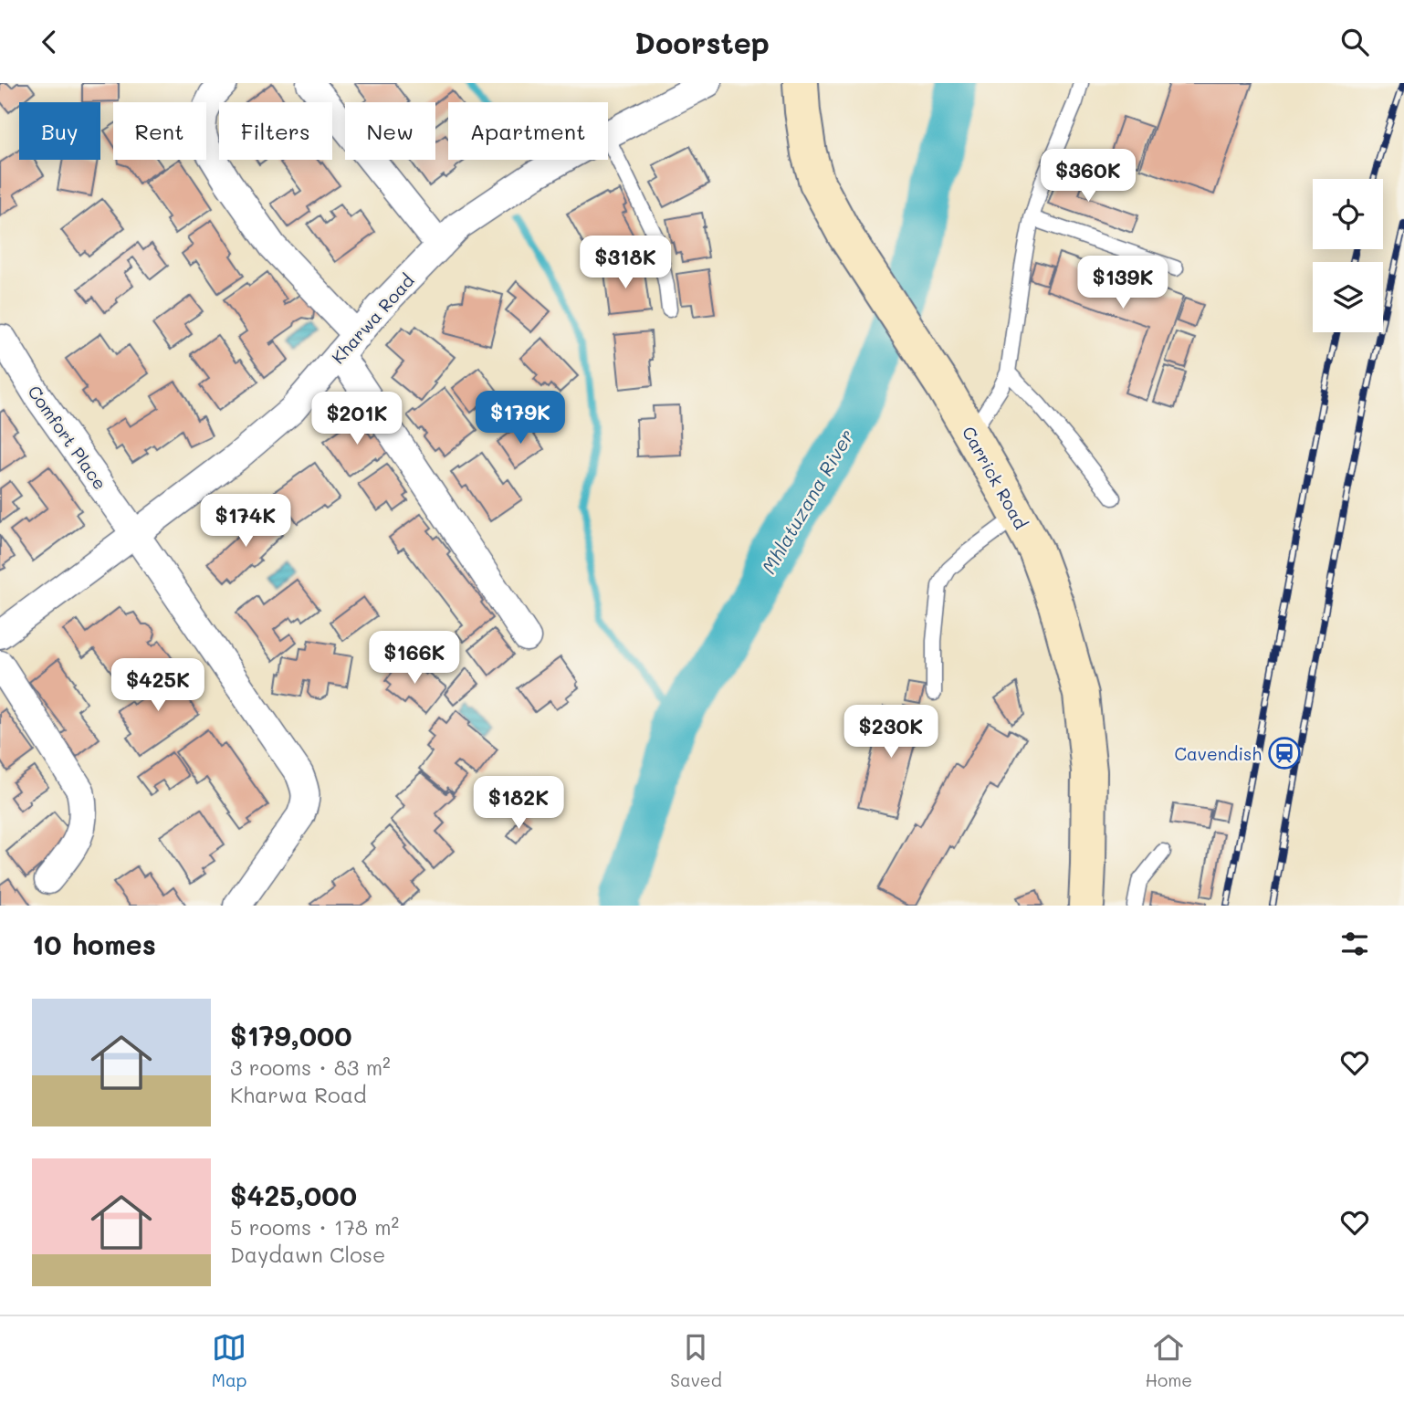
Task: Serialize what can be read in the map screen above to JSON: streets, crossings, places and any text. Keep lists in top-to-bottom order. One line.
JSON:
{"streets":{"street":["Kharwa Road","Comfort Place","Carrick Road"]},"crossings":[["Kharwa Road","Comfort Place"]],"water":["Mhlatuzana River"],"places":{"station":["Cavendish"]},"page":{"header":"Doorstep","chip":["Buy","Rent","Filters","New","Apartment"],"price":["$360K","$318K","$139K","$179K","$201K","$174K","$166K","$425K","$230K","$182K"],"heading":"10 homes","list":[{"name":"$179,000","note":"3 rooms · 83 m² · Kharwa Road"},{"name":"$425,000","note":"5 rooms · 178 m² · Daydawn Close"}],"tabs":["Map","Saved","Home"]}}
